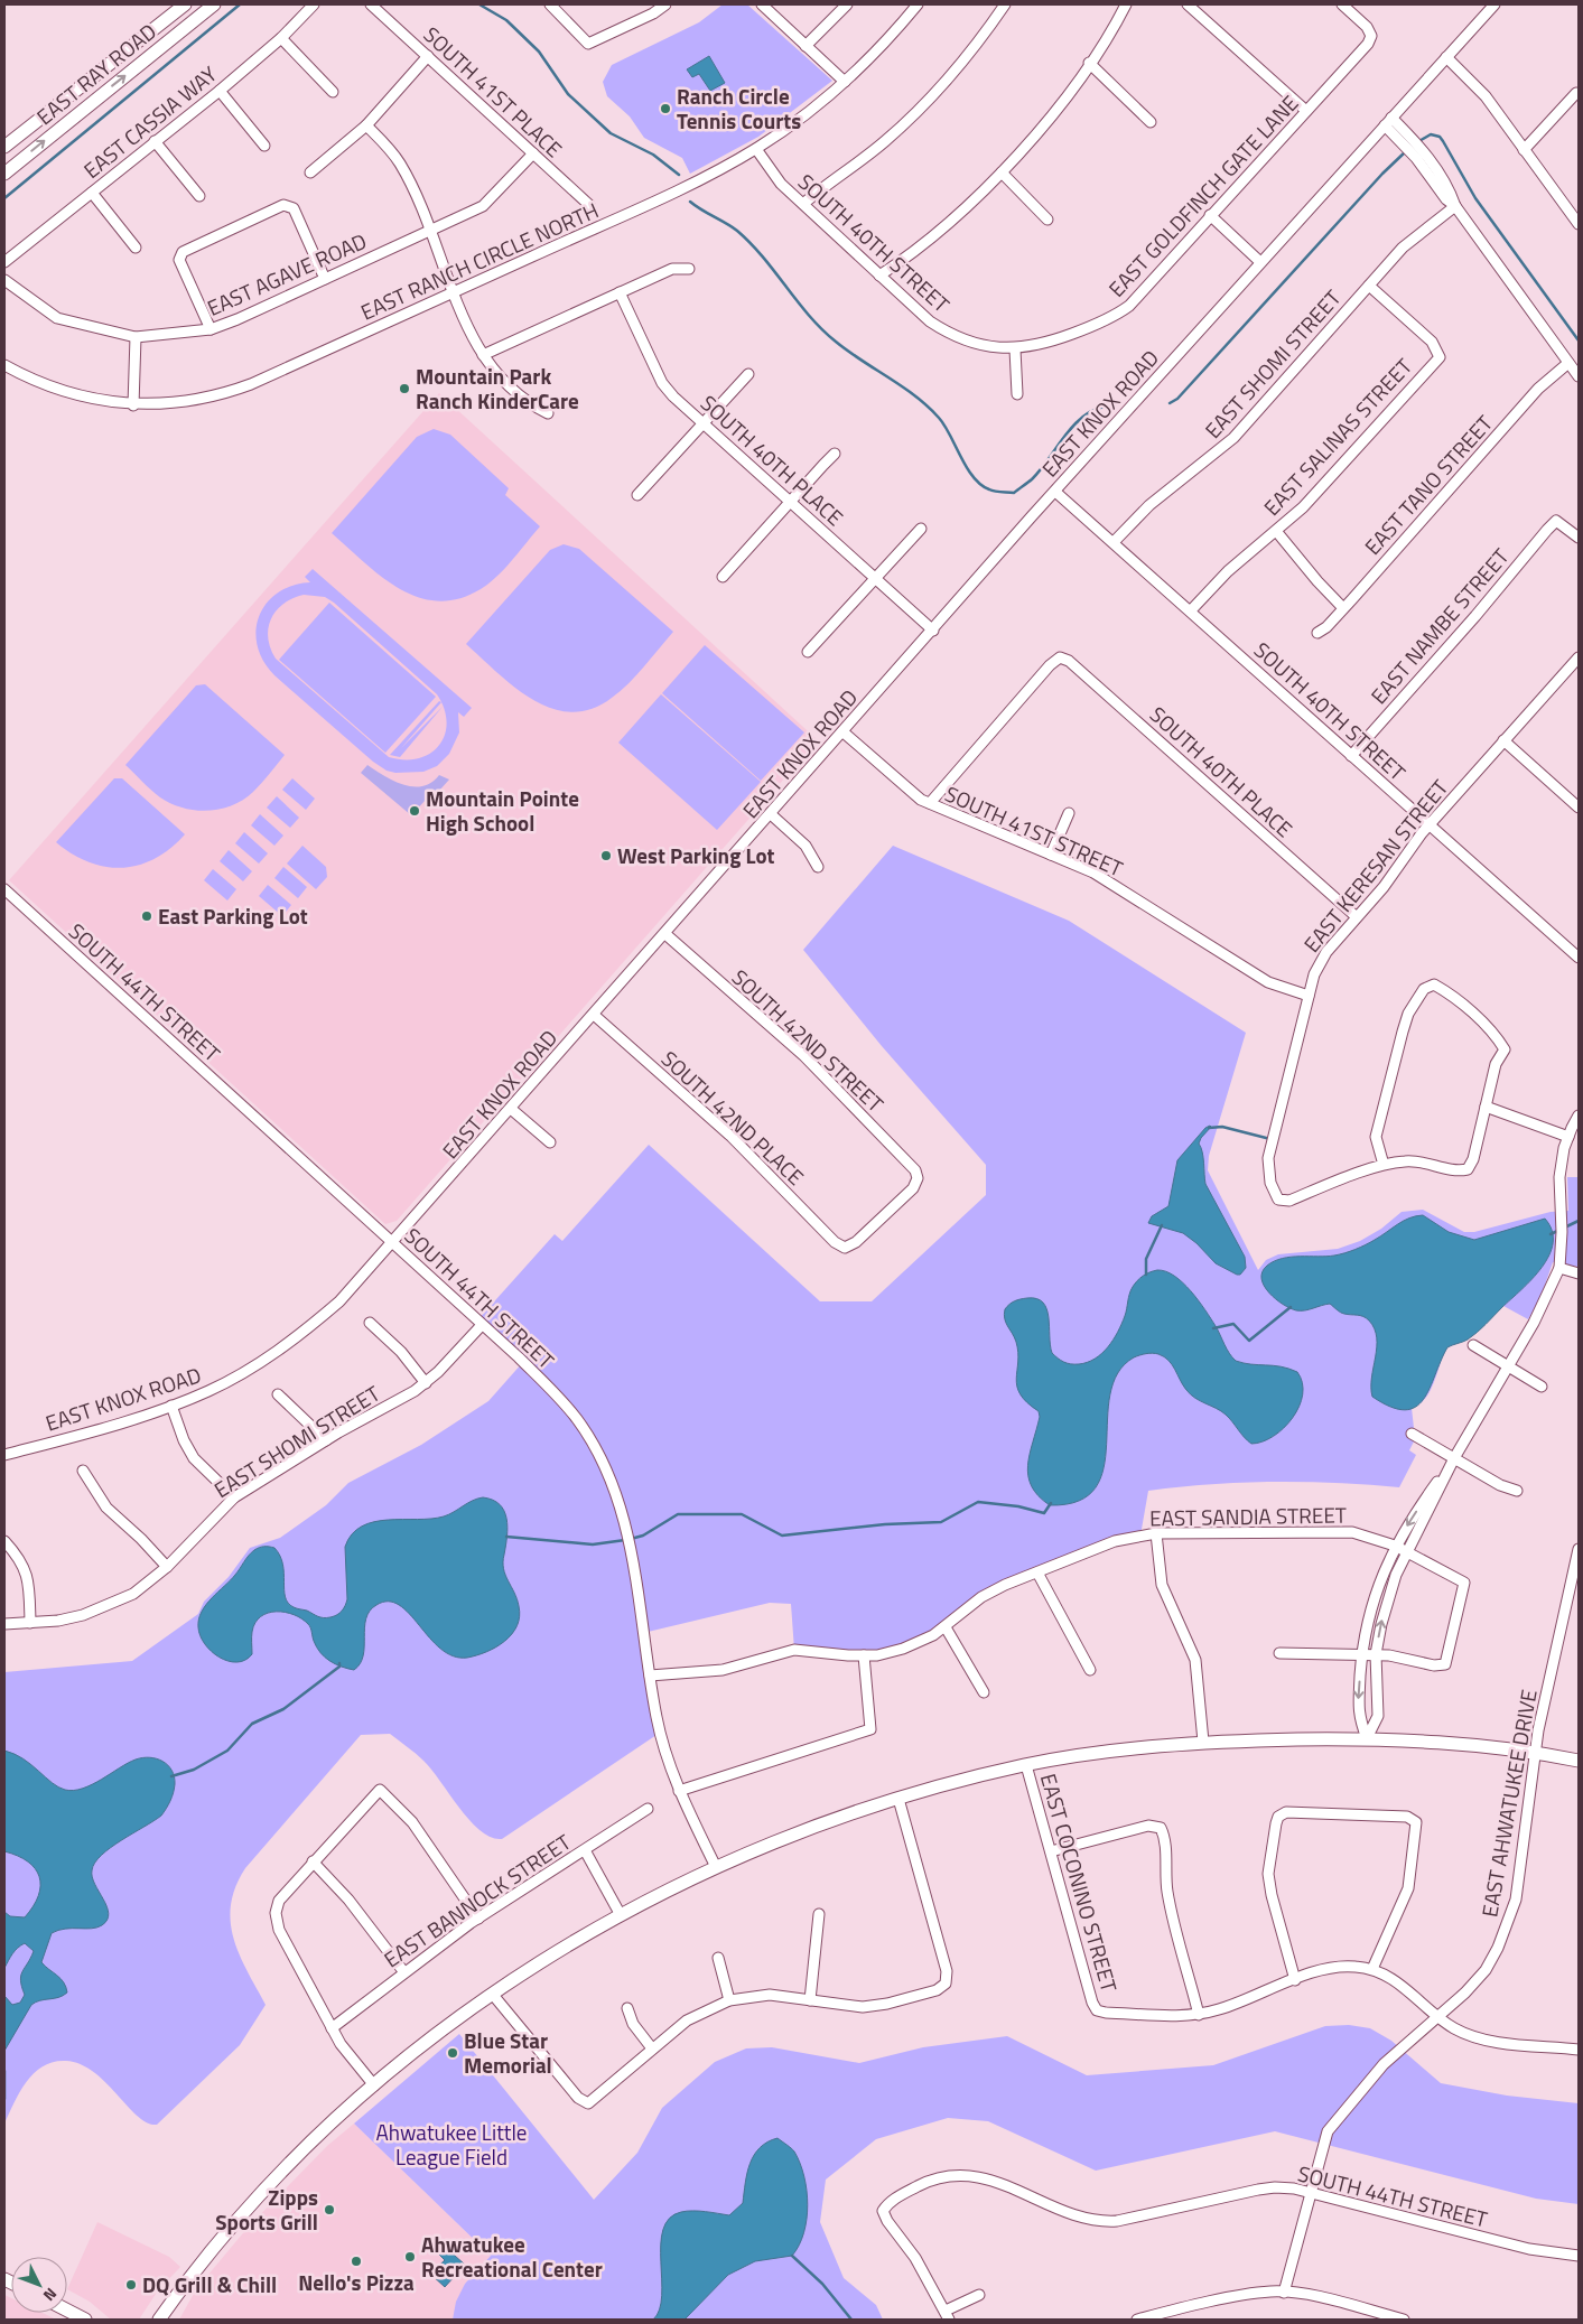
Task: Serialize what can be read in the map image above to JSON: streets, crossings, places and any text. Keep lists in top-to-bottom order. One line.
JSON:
{"streets":{"main road":["EAST RAY ROAD"],"street":["SOUTH 41ST PLACE","EAST CASSIA WAY","EAST GOLDFINCH GATE LANE","SOUTH 40TH STREET","EAST RANCH CIRCLE NORTH","EAST AGAVE ROAD","EAST SHOMI STREET","EAST KNOX ROAD","EAST SALINAS STREET","SOUTH 40TH PLACE","EAST TANO STREET","EAST NAMBE STREET","SOUTH 41ST STREET","EAST KERESAN STREET","SOUTH 44TH STREET","SOUTH 42ND STREET","SOUTH 42ND PLACE","EAST SANDIA STREET","EAST AHWATUKEE DRIVE","EAST COCONINO STREET","EAST BANNOCK STREET"]},"crossings":[["SOUTH 41ST PLACE","EAST AGAVE ROAD"],["EAST GOLDFINCH GATE LANE","SOUTH 40TH STREET"],["SOUTH 40TH STREET","EAST RANCH CIRCLE NORTH"],["SOUTH 40TH STREET","EAST SHOMI STREET"],["SOUTH 40TH STREET","EAST KNOX ROAD"],["SOUTH 40TH STREET","EAST SALINAS STREET"],["SOUTH 40TH STREET","EAST NAMBE STREET"],["SOUTH 40TH STREET","EAST KERESAN STREET"],["EAST SHOMI STREET","EAST SALINAS STREET"],["EAST SHOMI STREET","SOUTH 44TH STREET"],["EAST KNOX ROAD","SOUTH 40TH PLACE"],["EAST KNOX ROAD","SOUTH 41ST STREET"],["EAST KNOX ROAD","SOUTH 44TH STREET"],["EAST KNOX ROAD","SOUTH 42ND STREET"],["EAST KNOX ROAD","SOUTH 42ND PLACE"],["SOUTH 40TH PLACE","SOUTH 41ST STREET"],["SOUTH 40TH PLACE","EAST KERESAN STREET"],["SOUTH 41ST STREET","EAST KERESAN STREET"],["SOUTH 44TH STREET","EAST SANDIA STREET"],["SOUTH 44TH STREET","EAST AHWATUKEE DRIVE"],["SOUTH 42ND STREET","SOUTH 42ND PLACE"]],"parks":["Ahwatukee Little League Field"],"places":["Ranch Circle Tennis Courts","Mountain Park Ranch KinderCare","Mountain Pointe High School","West Parking Lot","East Parking Lot","Blue Star Memorial","Zipps Sports Grill","Ahwatukee Recreational Center","Nello's Pizza","DQ Grill & Chill"],"north":"bottom right"}
